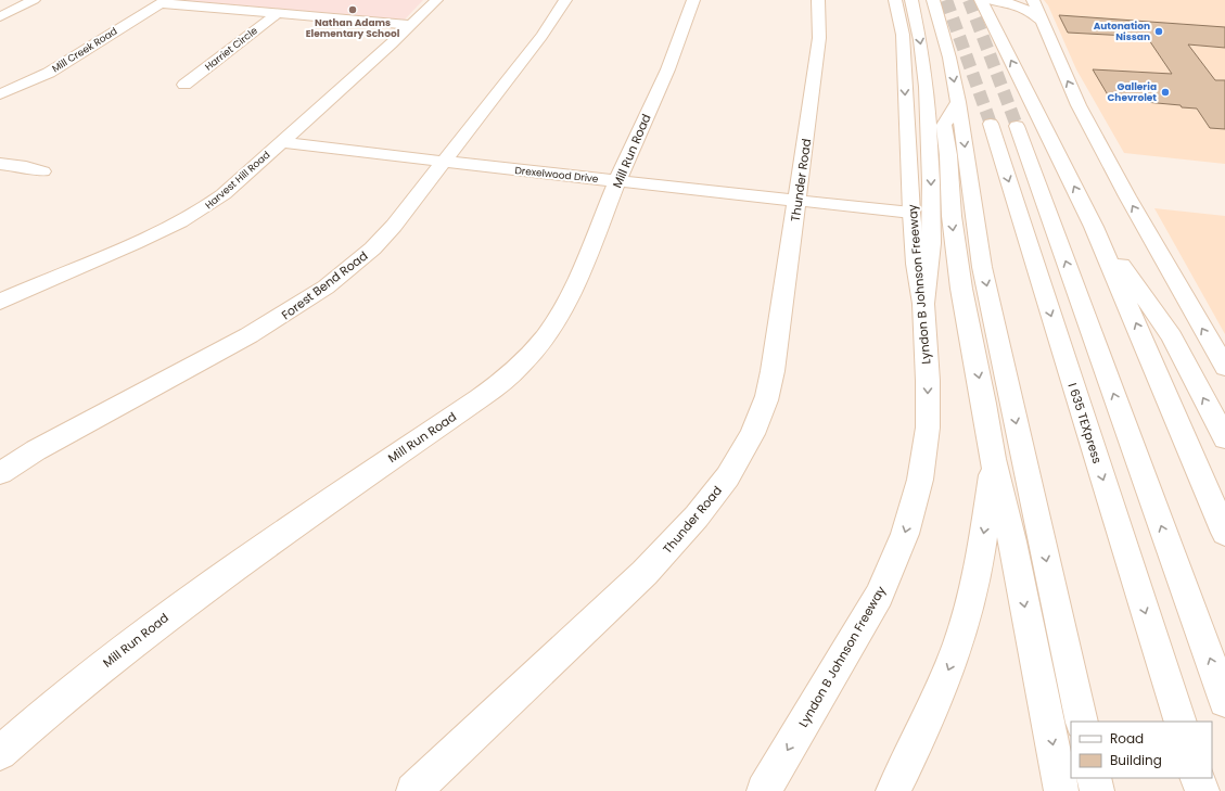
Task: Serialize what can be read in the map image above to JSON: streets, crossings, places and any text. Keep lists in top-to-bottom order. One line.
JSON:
{"streets":{"main road":["Harriet Circle","Mill Creek Road","Mill Run Road","Drexelwood Drive","Harvest Hill Road","Thunder Road","Lyndon B Johnson Freeway","Forest Bend Road","I 635 TEXpress"]},"crossings":[["Mill Run Road","Drexelwood Drive"],["Drexelwood Drive","Harvest Hill Road"],["Drexelwood Drive","Thunder Road"],["Drexelwood Drive","Lyndon B Johnson Freeway"],["Drexelwood Drive","Forest Bend Road"]],"places":["Nathan Adams Elementary School","Autonation Nissan","Galleria Chevrolet"],"legend":["Road","Building"]}
